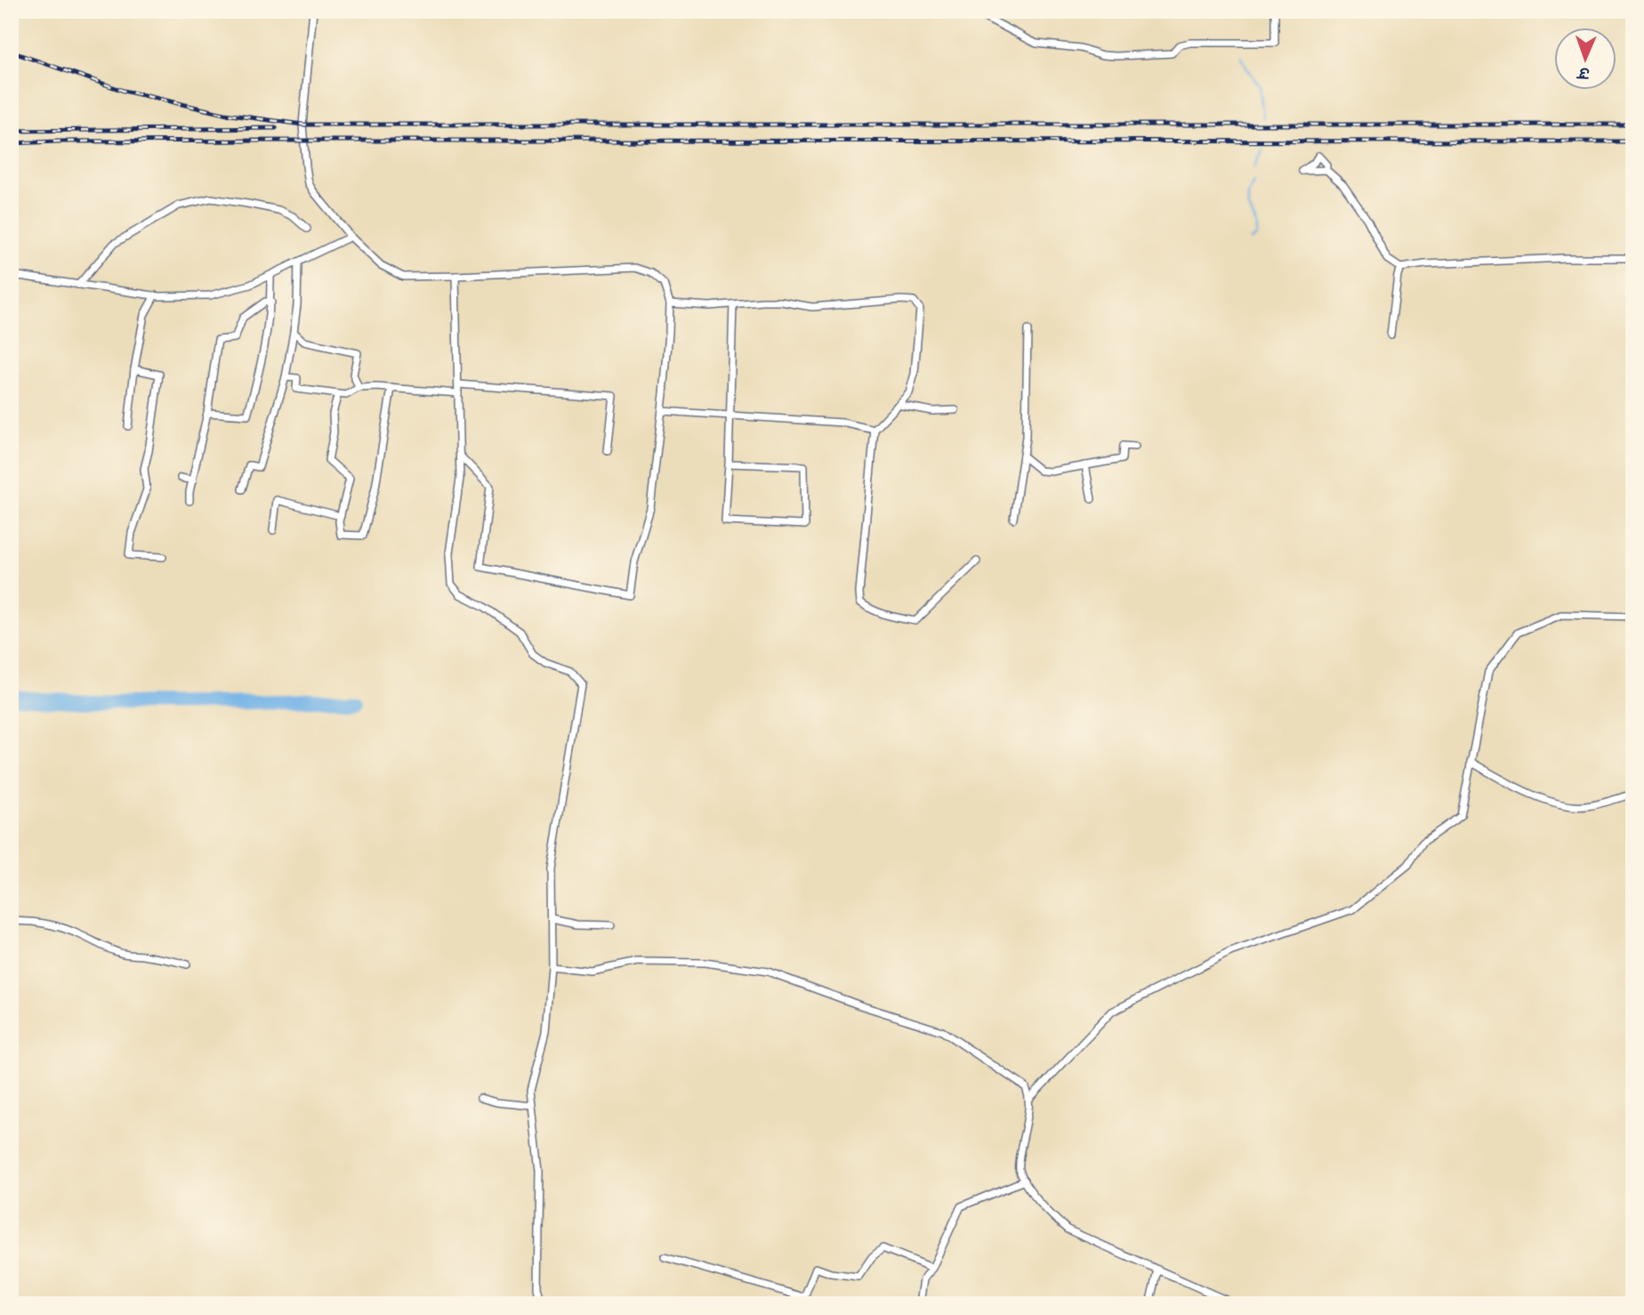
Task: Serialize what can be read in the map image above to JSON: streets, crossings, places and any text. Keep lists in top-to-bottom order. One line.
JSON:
{"north":"bottom"}
